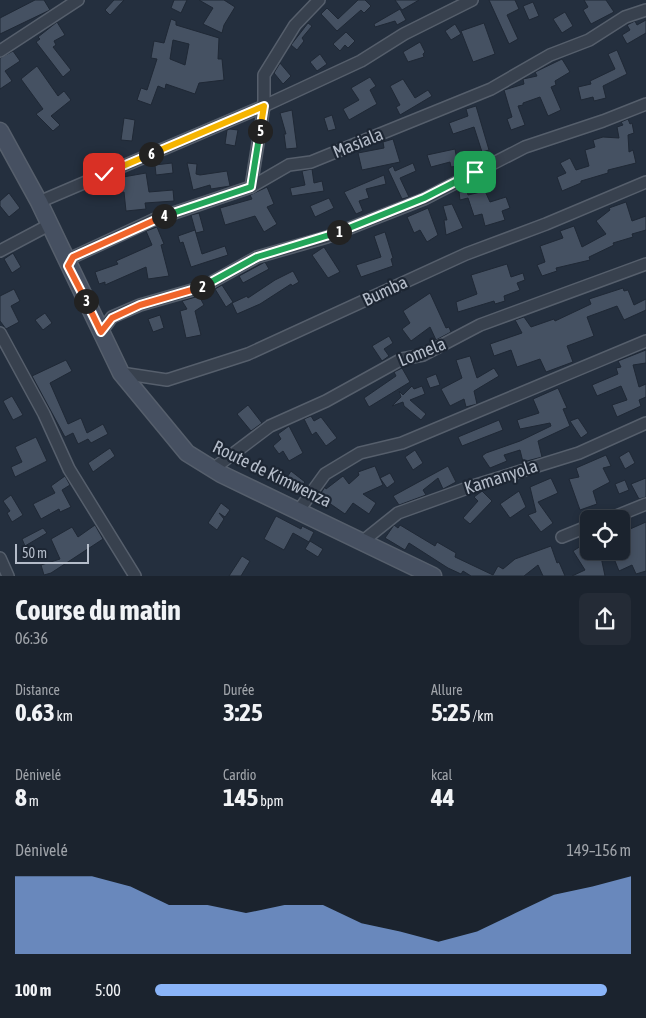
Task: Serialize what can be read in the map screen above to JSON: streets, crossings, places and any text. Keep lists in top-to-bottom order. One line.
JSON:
{"streets":{"street":["Masiala","Bumba","Lomela","Route de Kimwenza","Kamanyola"]},"crossings":[["Masiala","Route de Kimwenza"],["Bumba","Route de Kimwenza"],["Lomela","Route de Kimwenza"],["Route de Kimwenza","Kamanyola"]],"scale_bar":"50 m","page":{"pins":["5","6","4","1","2","3"],"scale":"50 m","heading":["Course du matin","06:36"],"stats":[["Distance","0.63 km"],["Durée","3:25"],["Allure","5:25 /km"],["Dénivelé","8 m"],["Cardio","145 bpm"],["kcal","44"]],"chart":["Dénivelé","149–156 m"],"list":[{"name":"100 m","note":"5:00"}]}}
